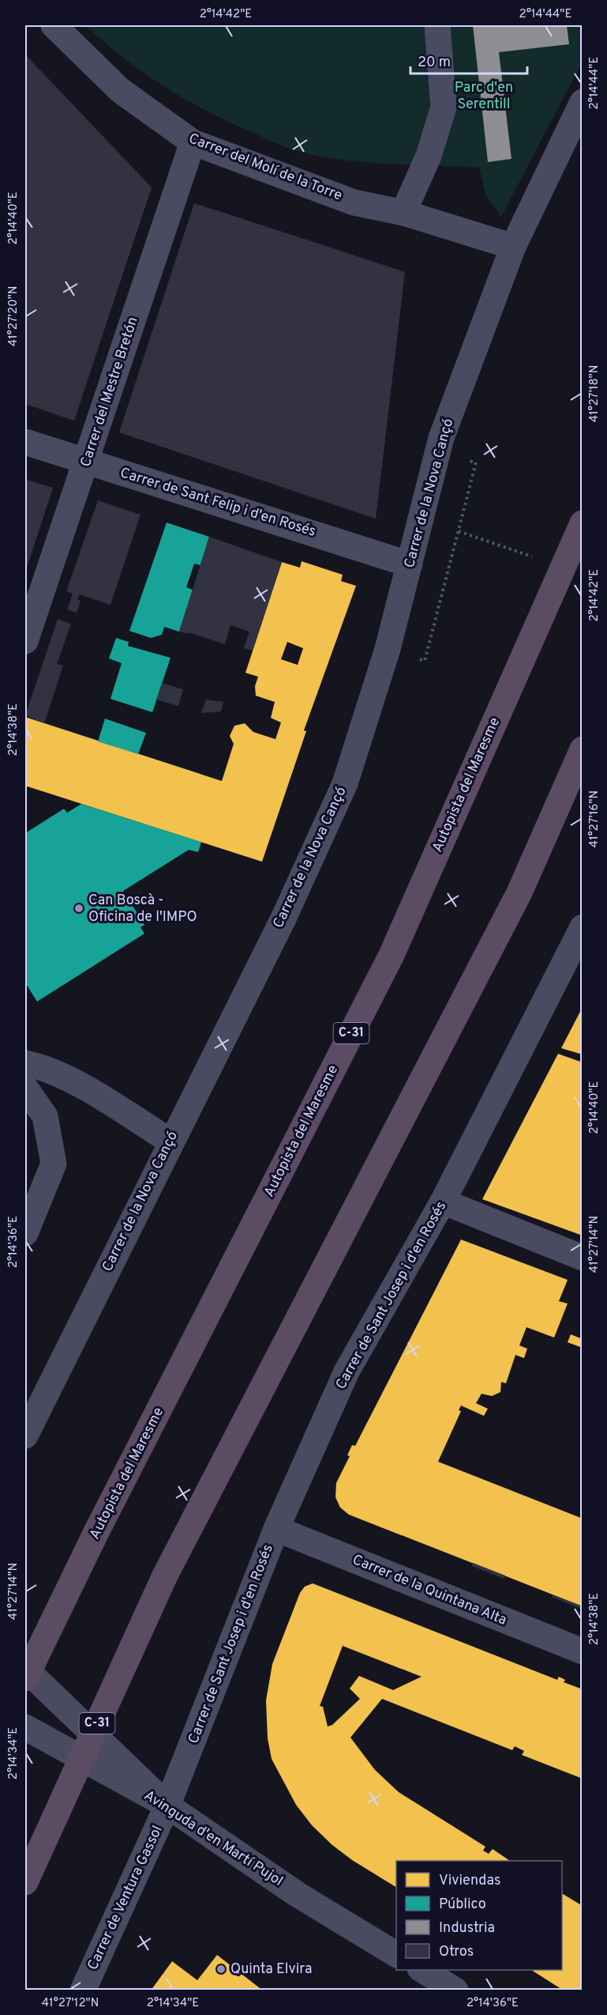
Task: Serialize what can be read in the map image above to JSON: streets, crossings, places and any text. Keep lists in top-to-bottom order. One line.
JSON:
{"streets":{"highway":["Autopista del Maresme","C-31"],"street":["Carrer del Molí de la Torre","Carrer del Mestre Bretón","Carrer de la Nova Cançó","Carrer de Sant Felip i d'en Rosés","Carrer de Sant Josep i d'en Rosés","Carrer de la Quintana Alta","Avinguda d'en Martí Pujol","Carrer de Ventura Gassol"]},"crossings":[["Carrer del Molí de la Torre","Carrer del Mestre Bretón"],["Carrer del Molí de la Torre","Carrer de la Nova Cançó"],["Carrer del Mestre Bretón","Carrer de Sant Felip i d'en Rosés"],["Carrer de la Nova Cançó","Carrer de Sant Felip i d'en Rosés"],["Carrer de Sant Josep i d'en Rosés","Carrer de la Quintana Alta"],["Carrer de Sant Josep i d'en Rosés","Avinguda d'en Martí Pujol"],["Carrer de Sant Josep i d'en Rosés","Carrer de Ventura Gassol"],["Avinguda d'en Martí Pujol","Carrer de Ventura Gassol"]],"parks":["Parc d'en Serentill"],"places":["Can Boscà - Oficina de l'IMPO","Quinta Elvira"],"legend":["Viviendas","Público","Industria","Otros"],"scale_bar":"20 m","coordinates":["2°14'42\"E","2°14'44\"E","2°14'40\"E","41°27'20\"N","41°27'18\"N","2°14'38\"E","41°27'16\"N","2°14'36\"E","41°27'14\"N","2°14'34\"E","41°27'12\"N"]}
